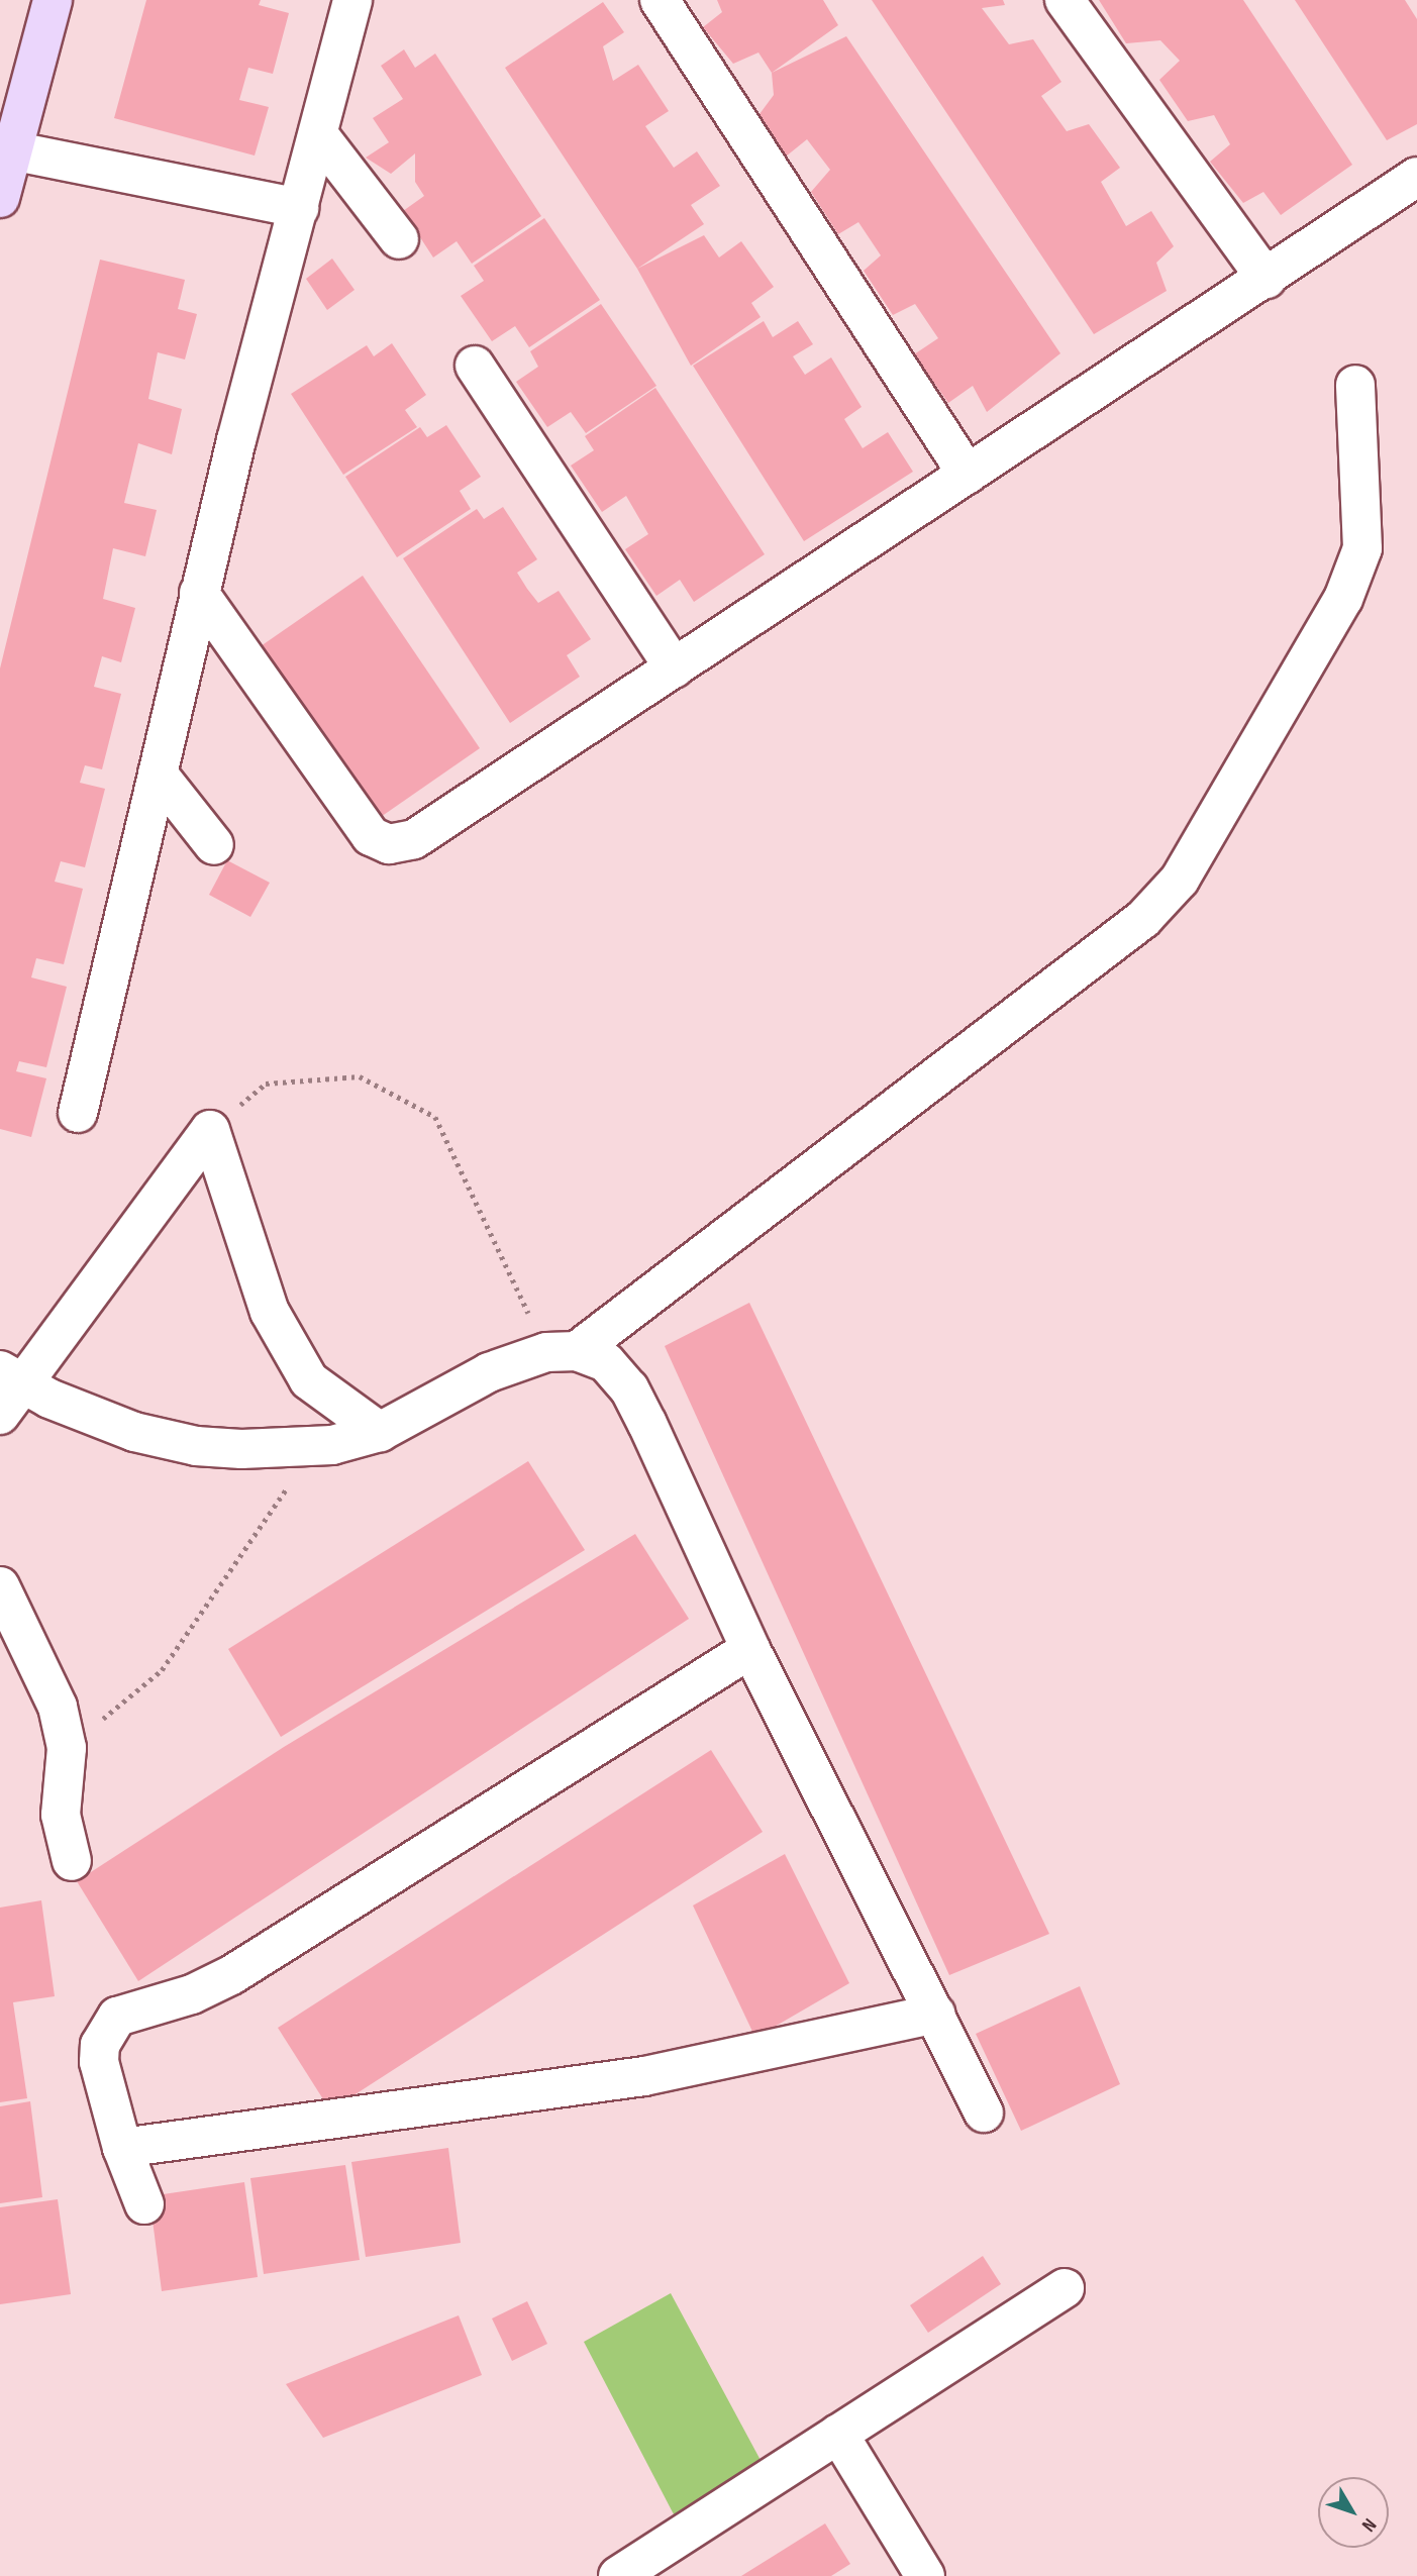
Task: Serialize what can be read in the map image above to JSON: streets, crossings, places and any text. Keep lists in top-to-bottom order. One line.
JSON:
{"north":"bottom right"}
